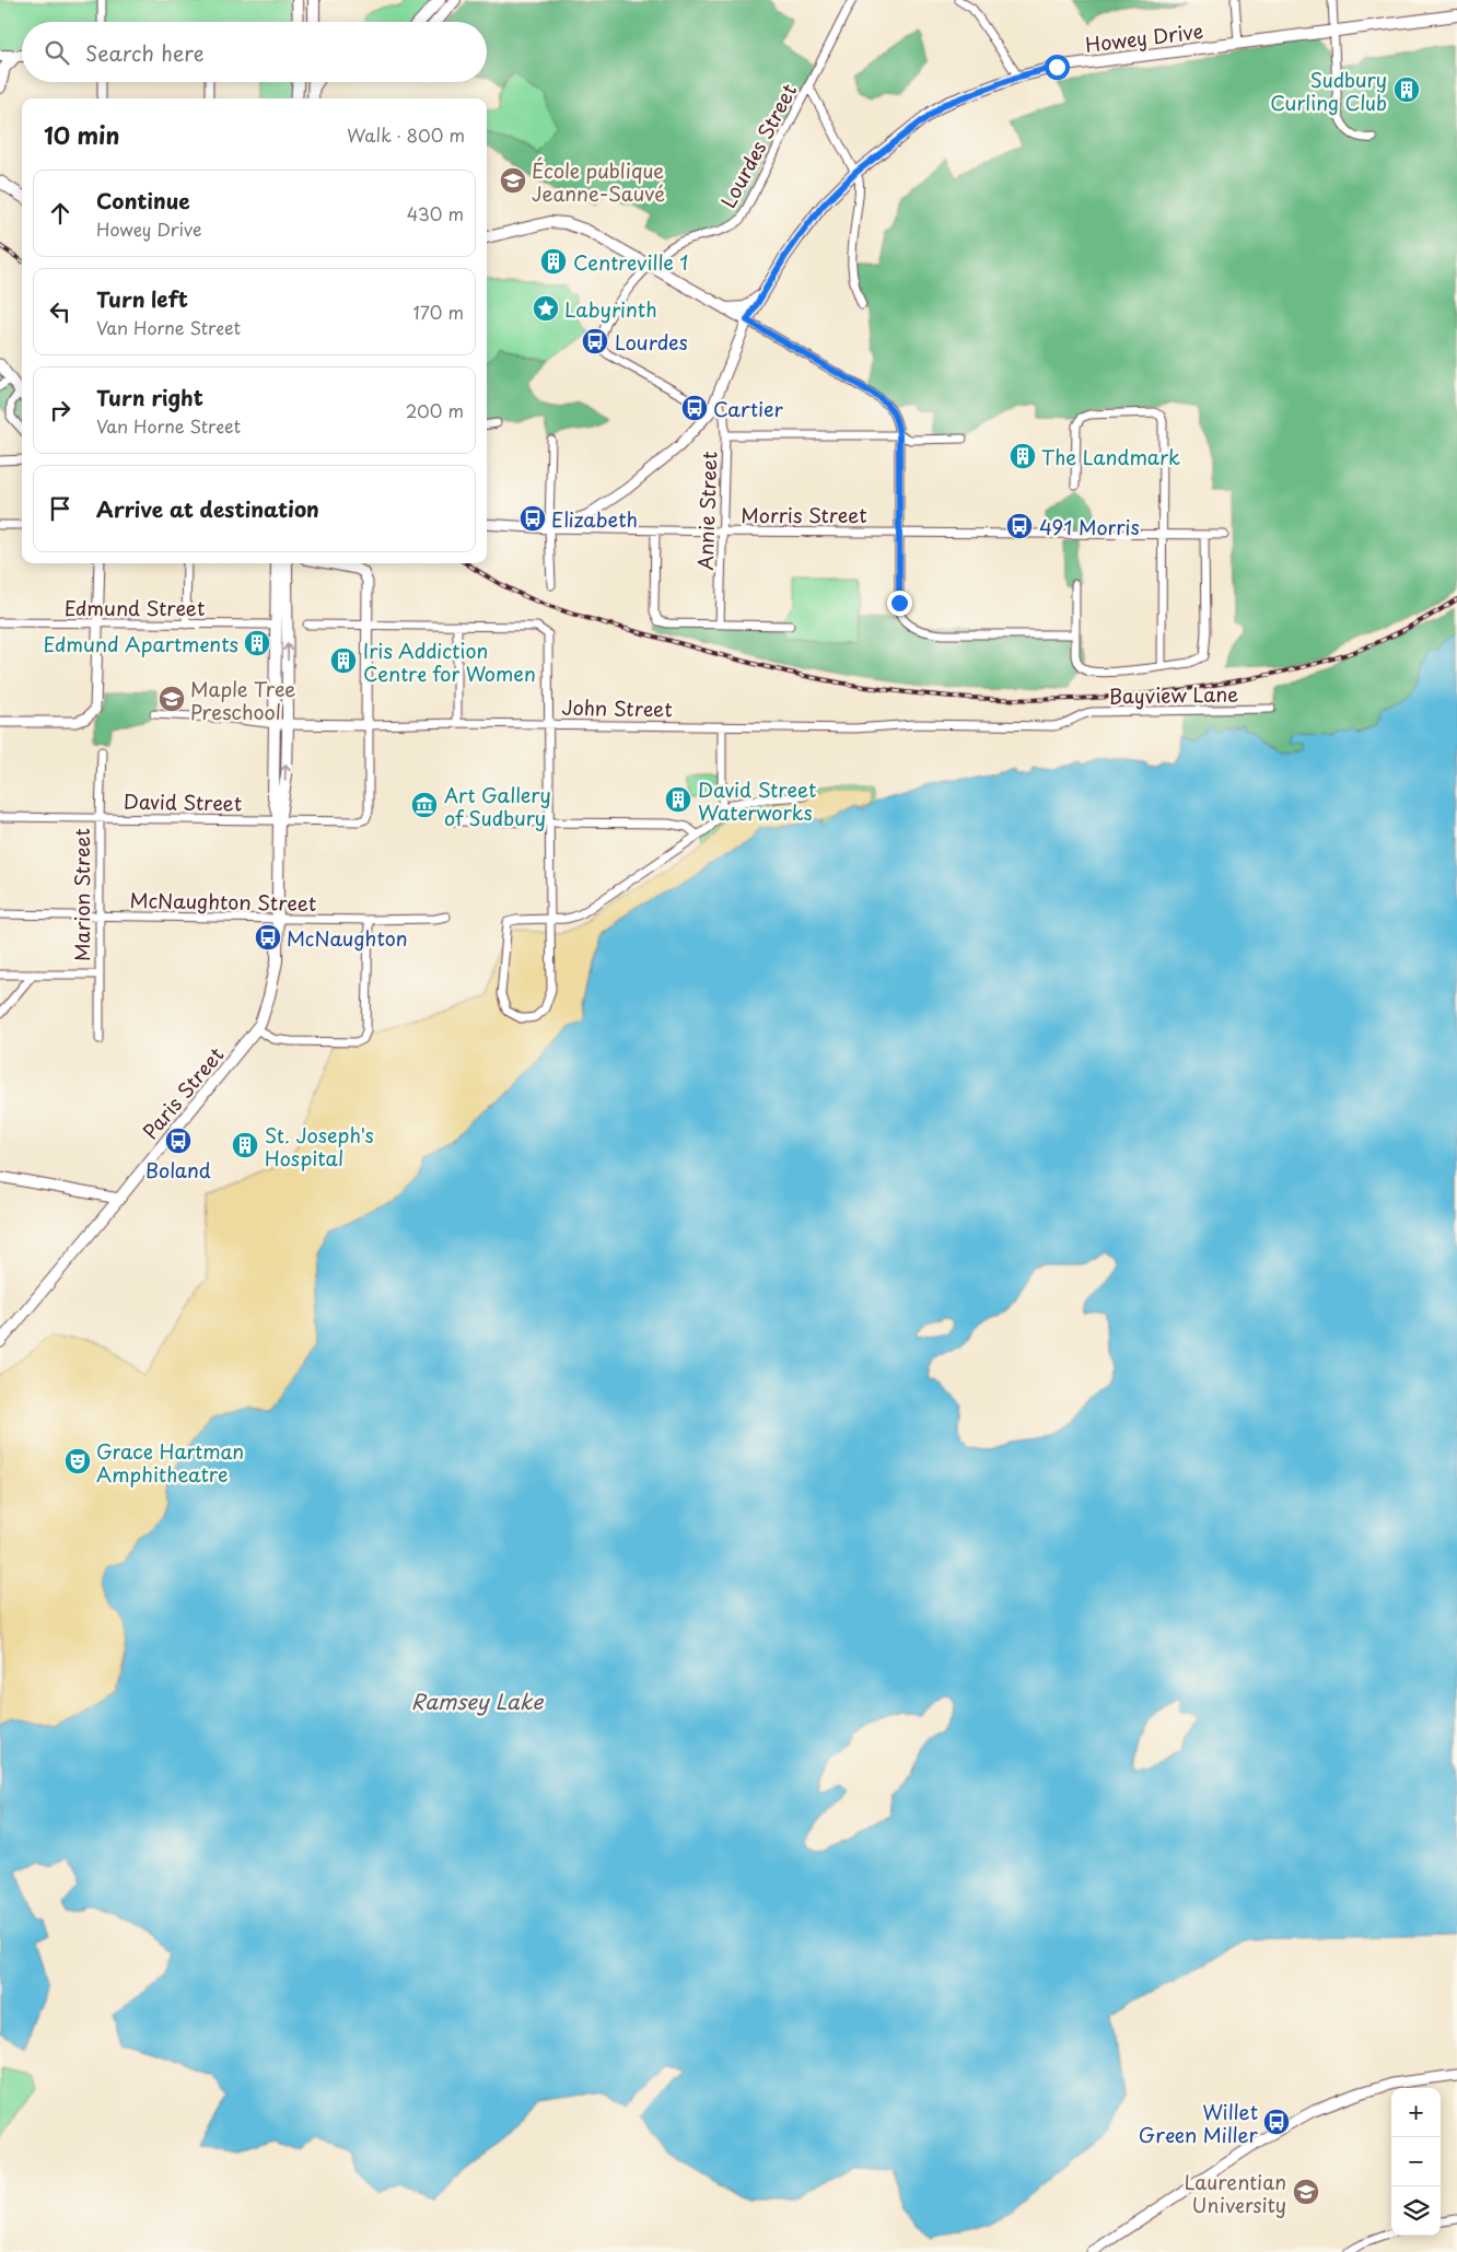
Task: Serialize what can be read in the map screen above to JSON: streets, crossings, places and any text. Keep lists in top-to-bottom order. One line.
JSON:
{"streets":{"main road":["Howey Drive","Paris Street"],"street":["Lourdes Street","Annie Street","Morris Street","Edmund Street","Bayview Lane","John Street","David Street","Marion Street","McNaughton Street"]},"crossings":[["Howey Drive","Lourdes Street"],["Howey Drive","Annie Street"],["Howey Drive","Morris Street"],["Annie Street","Morris Street"],["Bayview Lane","John Street"],["John Street","David Street"],["John Street","Paris Street"],["David Street","Marion Street"],["David Street","Paris Street"],["Marion Street","McNaughton Street"],["McNaughton Street","Paris Street"]],"water":["Ramsey Lake"],"places":{"building":["Sudbury Curling Club","Centreville 1","The Landmark","Edmund Apartments","Iris Addiction Centre for Women","David Street Waterworks","St. Joseph's Hospital"],"school or university":["École publique Jeanne-Sauvé","Maple Tree Preschool","Laurentian University"],"place":["Labyrinth"],"bus stop":["Lourdes","Cartier","Elizabeth","491 Morris","McNaughton","Boland","Willet Green Miller"],"museum":["Art Gallery of Sudbury"],"theatre":["Grace Hartman Amphitheatre"]},"page":{"search":"Search here","heading":["10 min","Walk · 800 m"],"list":[["Continue","Howey Drive","430 m"],["Turn left","Van Horne Street","170 m"],["Turn right","Van Horne Street","200 m"],"Arrive at destination"],"map_buttons":["+","−"]}}
